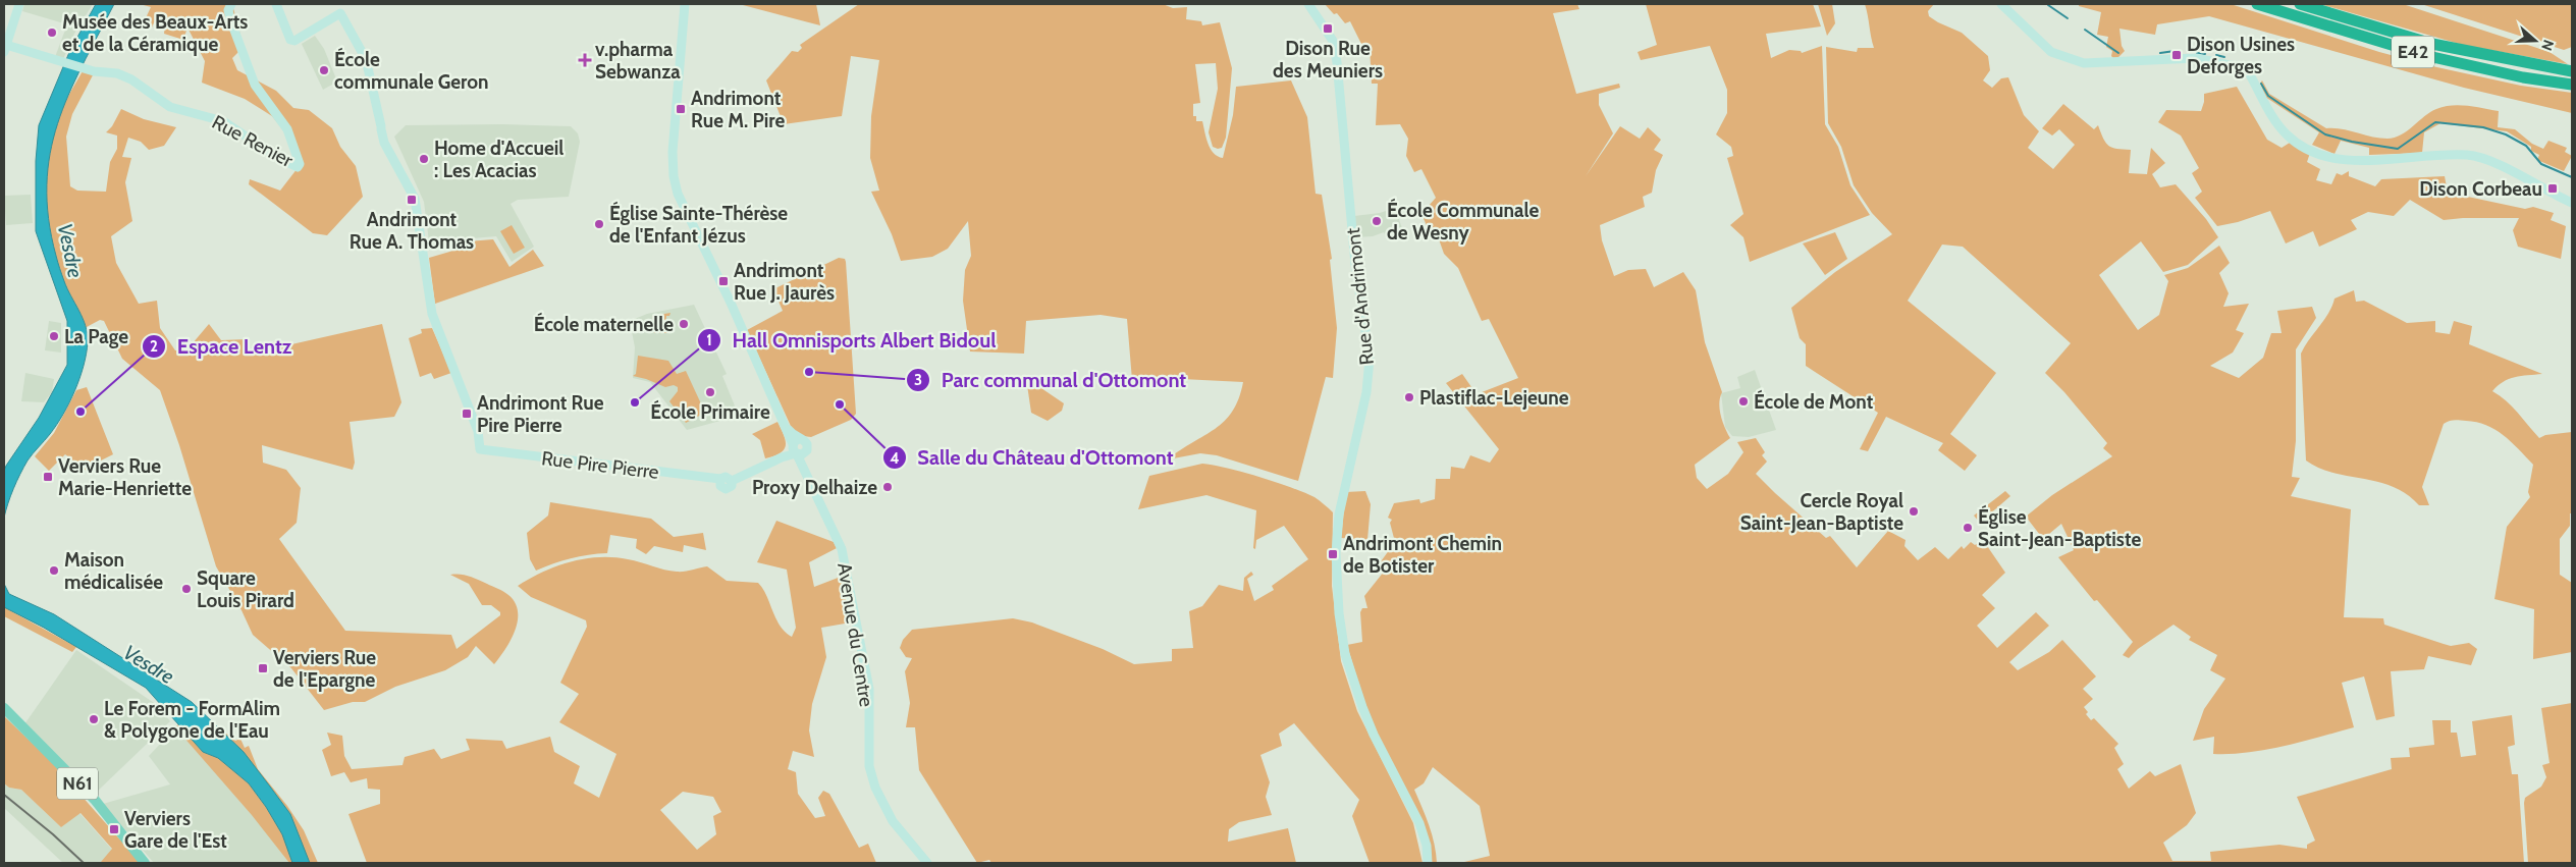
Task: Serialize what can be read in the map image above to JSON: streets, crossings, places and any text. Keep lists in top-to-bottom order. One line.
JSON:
{"streets":{"highway":["E42"],"main road":["N61"],"street":["Rue Renier","Rue d'Andrimont","Rue Pire Pierre","Avenue du Centre"]},"crossings":[["Rue Pire Pierre","Avenue du Centre"]],"water":["Vesdre"],"places":{"transit":["Dison Rue des Meuniers","Dison Usines Deforges","Andrimont Rue M. Pire","Dison Corbeau","Andrimont Rue A. Thomas","Andrimont Rue J. Jaurès","Andrimont Rue Pire Pierre","Verviers Rue Marie-Henriette","Andrimont Chemin de Botister","Verviers Rue de l'Epargne","Verviers Gare de l'Est"],"other":["Musée des Beaux-Arts et de la Céramique","École communale Geron","Home d'Accueil : Les Acacias","École Communale de Wesny","Église Sainte-Thérèse de l'Enfant Jézus","École maternelle","La Page","Parc communal d'Ottomont","École Primaire","Plastiflac-Lejeune","École de Mont","Hall Omnisports Albert Bidoul","Salle du Château d'Ottomont","Espace Lentz","Proxy Delhaize","Cercle Royal Saint-Jean-Baptiste","Église Saint-Jean-Baptiste","Maison médicalisée","Square Louis Pirard","Le Forem - FormAlim & Polygone de l'Eau"],"health":["v.pharma Sebwanza"]},"north":"right"}
